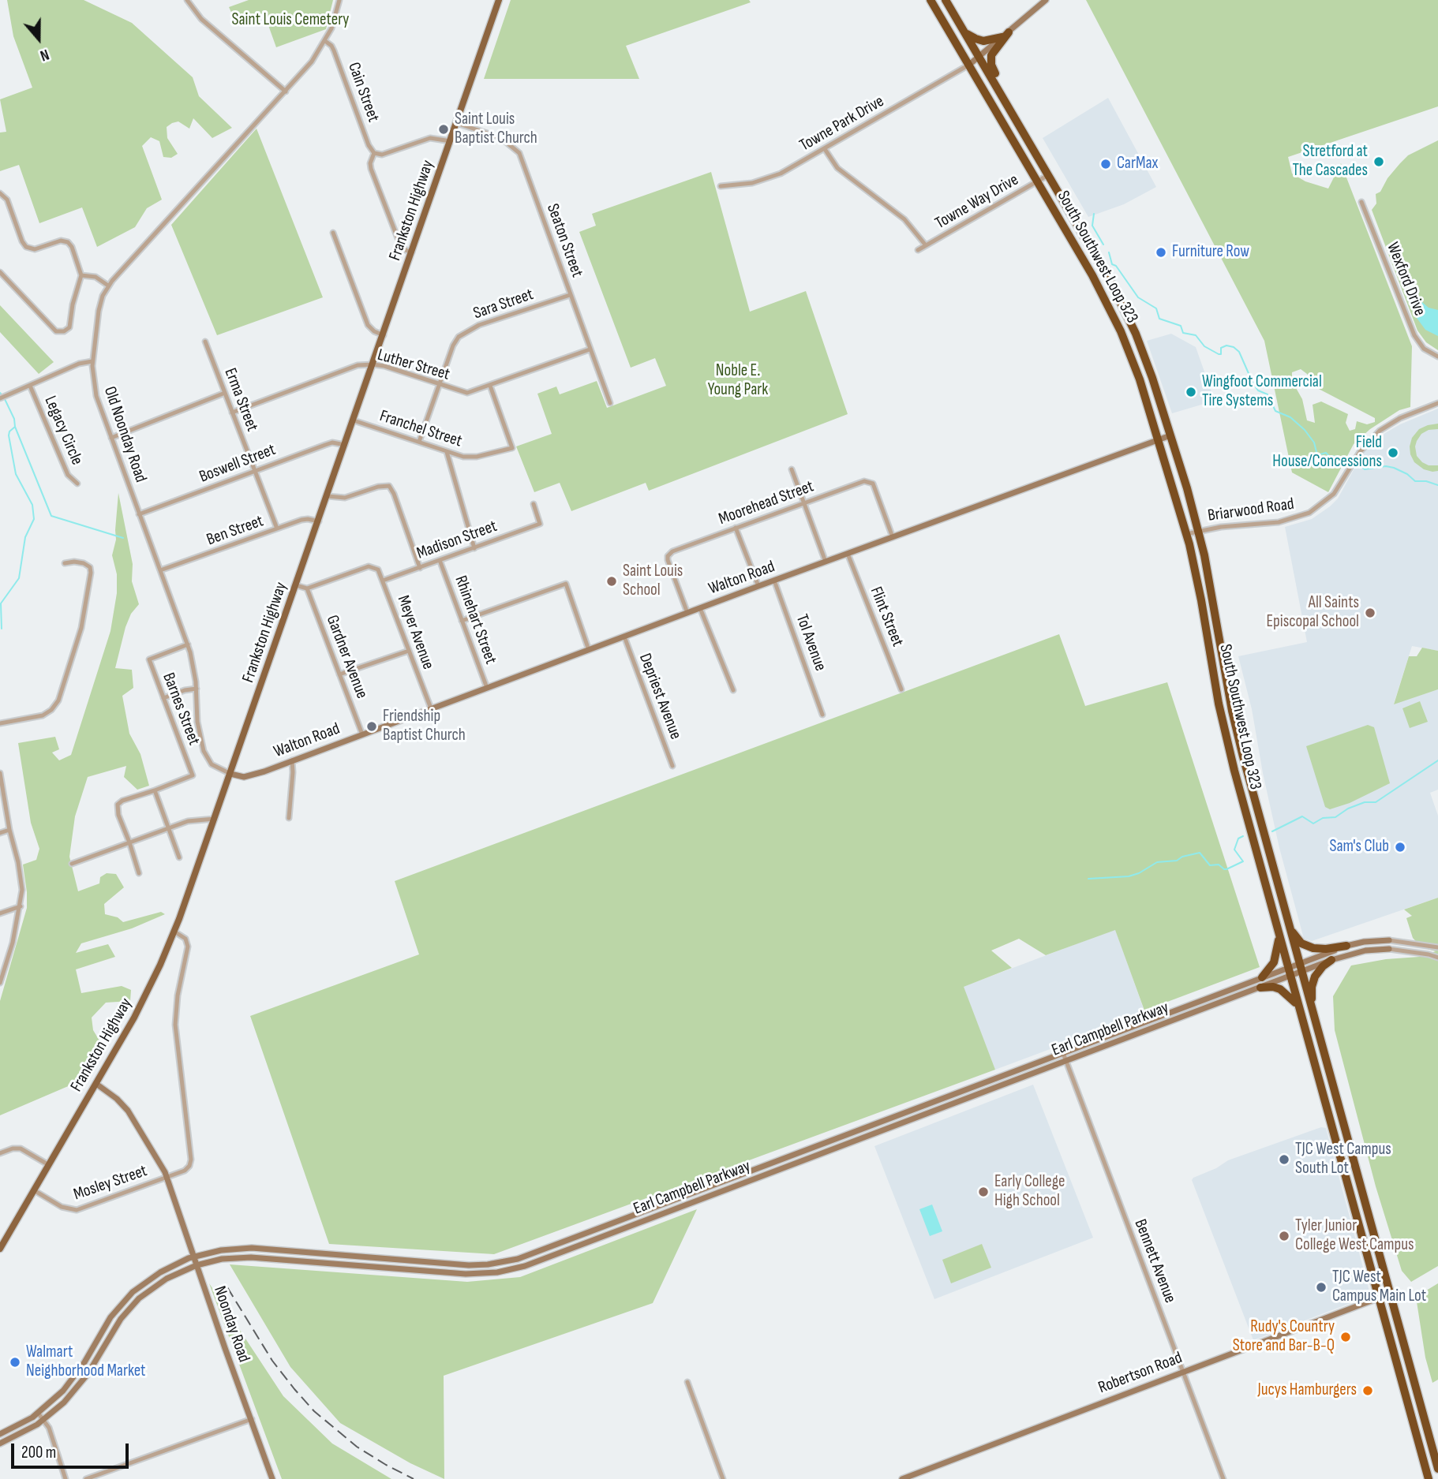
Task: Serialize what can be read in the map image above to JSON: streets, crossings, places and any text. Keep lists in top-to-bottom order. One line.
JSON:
{"streets":{"highway":["South Southwest Loop 323"],"main road":["Frankston Highway","Walton Road","Earl Campbell Parkway","Noonday Road","Robertson Road"],"street":["Cain Street","Towne Park Drive","Towne Way Drive","Seaton Street","Wexford Drive","Sara Street","Luther Street","Erma Street","Franchel Street","Legacy Circle","Old Noonday Road","Boswell Street","Moorehead Street","Briarwood Road","Ben Street","Madison Street","Flint Street","Rhinehart Street","Meyer Avenue","Tol Avenue","Gardner Avenue","Depriest Avenue","Barnes Street","Mosley Street","Bennett Avenue"]},"crossings":[["Cain Street","Old Noonday Road"],["Towne Park Drive","South Southwest Loop 323"],["Towne Way Drive","South Southwest Loop 323"],["Frankston Highway","Seaton Street"],["Frankston Highway","Luther Street"],["Frankston Highway","Franchel Street"],["Frankston Highway","Old Noonday Road"],["Frankston Highway","Boswell Street"],["Frankston Highway","Ben Street"],["Frankston Highway","Walton Road"],["Frankston Highway","Mosley Street"],["Frankston Highway","Noonday Road"],["Seaton Street","Sara Street"],["Seaton Street","Luther Street"],["South Southwest Loop 323","Briarwood Road"],["South Southwest Loop 323","Walton Road"],["South Southwest Loop 323","Earl Campbell Parkway"],["South Southwest Loop 323","Robertson Road"],["Sara Street","Luther Street"],["Sara Street","Franchel Street"],["Luther Street","Erma Street"],["Luther Street","Franchel Street"],["Erma Street","Boswell Street"],["Erma Street","Ben Street"],["Old Noonday Road","Boswell Street"],["Old Noonday Road","Ben Street"],["Old Noonday Road","Walton Road"],["Old Noonday Road","Barnes Street"],["Moorehead Street","Walton Road"],["Madison Street","Rhinehart Street"],["Madison Street","Meyer Avenue"],["Walton Road","Flint Street"],["Walton Road","Rhinehart Street"],["Walton Road","Meyer Avenue"],["Walton Road","Tol Avenue"],["Walton Road","Gardner Avenue"],["Walton Road","Depriest Avenue"],["Meyer Avenue","Gardner Avenue"],["Earl Campbell Parkway","Bennett Avenue"],["Earl Campbell Parkway","Noonday Road"],["Mosley Street","Noonday Road"],["Bennett Avenue","Robertson Road"]],"parks":["Saint Louis Cemetery","Noble E. Young Park"],"places":["Saint Louis Baptist Church","Stretford at The Cascades","CarMax","Furniture Row","Wingfoot Commercial Tire Systems","Field House/Concessions","Saint Louis School","All Saints Episcopal School","Friendship Baptist Church","Sam's Club","TJC West Campus South Lot","Early College High School","Tyler Junior College West Campus","TJC West Campus Main Lot","Rudy's Country Store and Bar-B-Q","Walmart Neighborhood Market","Jucys Hamburgers"],"scale_bar":"200 m","north":"bottom"}
